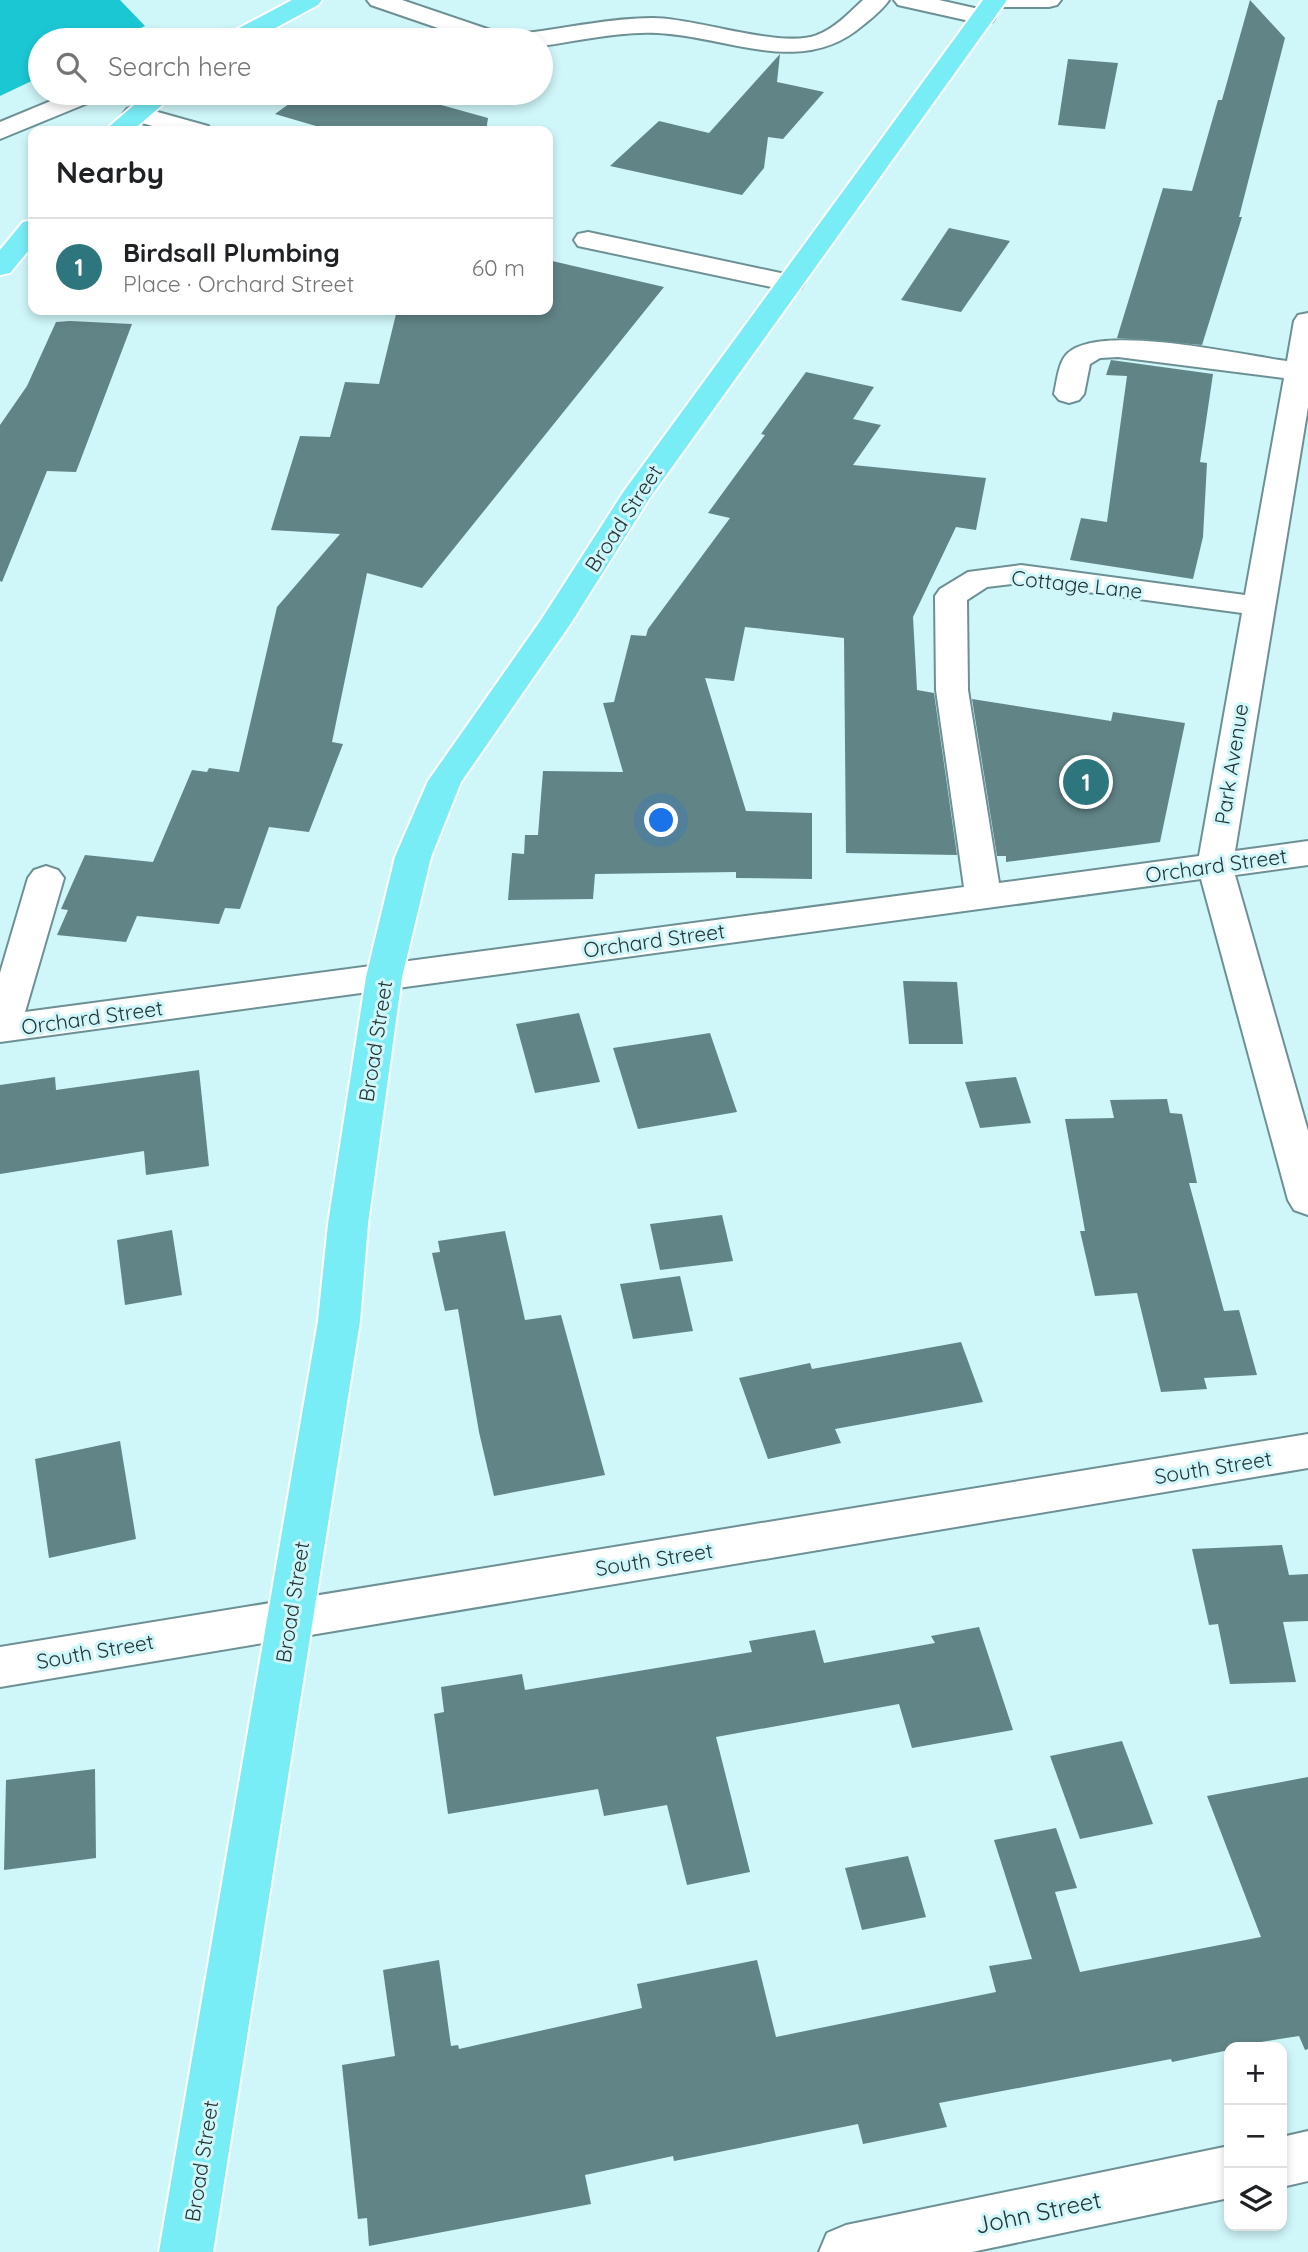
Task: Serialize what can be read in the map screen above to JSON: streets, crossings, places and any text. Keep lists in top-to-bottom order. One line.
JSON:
{"streets":{"main road":["Broad Street"],"street":["Cottage Lane","Park Avenue","Orchard Street","South Street","John Street"]},"crossings":[["Broad Street","Orchard Street"],["Broad Street","South Street"],["Cottage Lane","Park Avenue"],["Cottage Lane","Orchard Street"],["Park Avenue","Orchard Street"]],"page":{"search":"Search here","heading":"Nearby","list":[{"mark":"1","name":"Birdsall Plumbing","note":"Place · Orchard Street","value":"60 m"}],"pins":"1","map_buttons":["+","−"]}}
